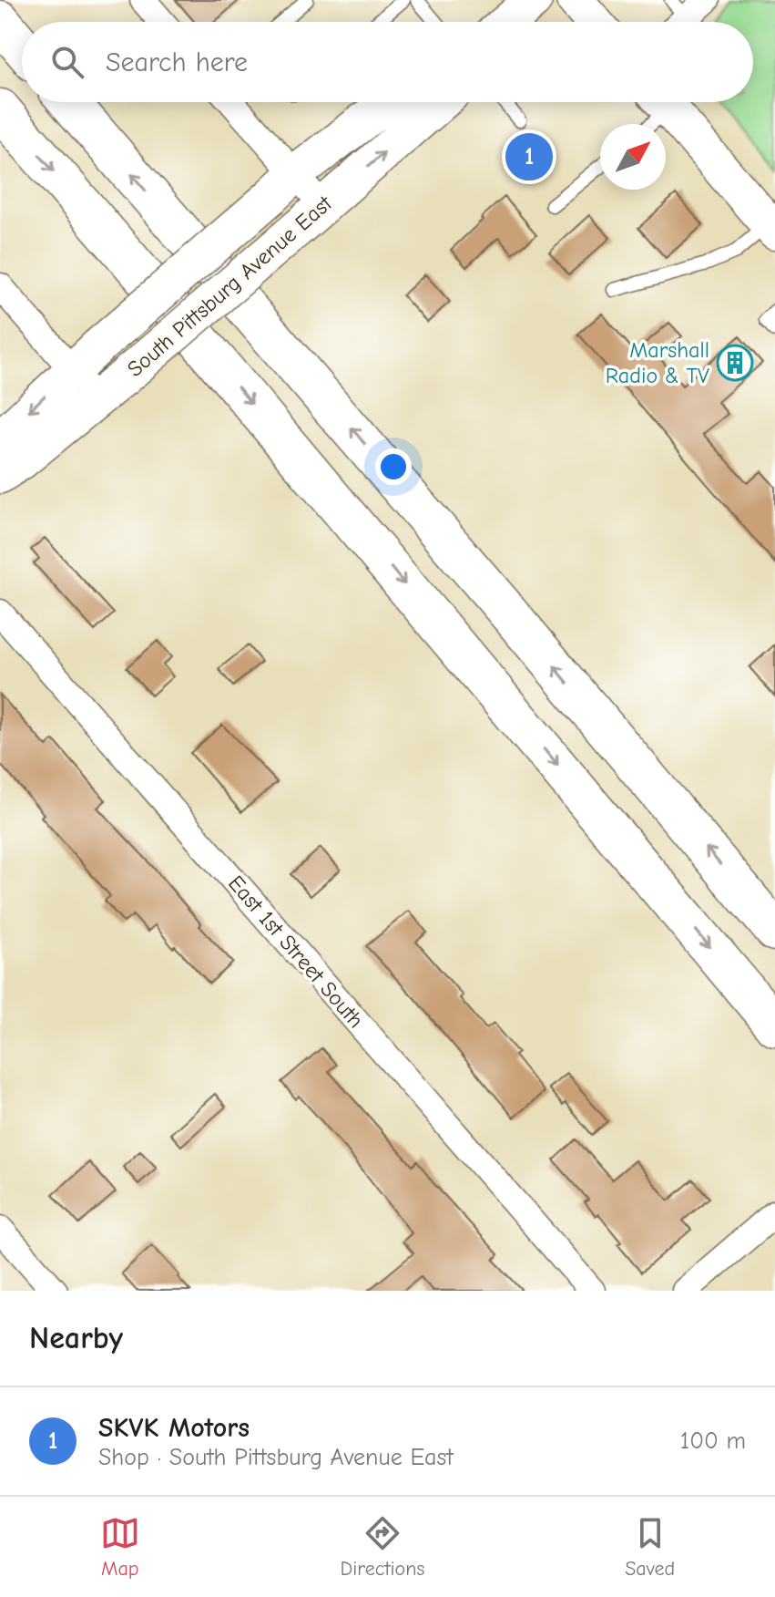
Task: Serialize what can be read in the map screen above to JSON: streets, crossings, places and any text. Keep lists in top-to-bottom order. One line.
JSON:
{"streets":{"street":["South Pittsburg Avenue East","East 1st Street South"]},"places":{"building":["Marshall Radio & TV"]},"north":"top right","page":{"search":"Search here","pins":"1","heading":"Nearby","list":[{"mark":"1","name":"SKVK Motors","note":"Shop · South Pittsburg Avenue East","value":"100 m"}],"nav":["Map","Directions","Saved"]}}
